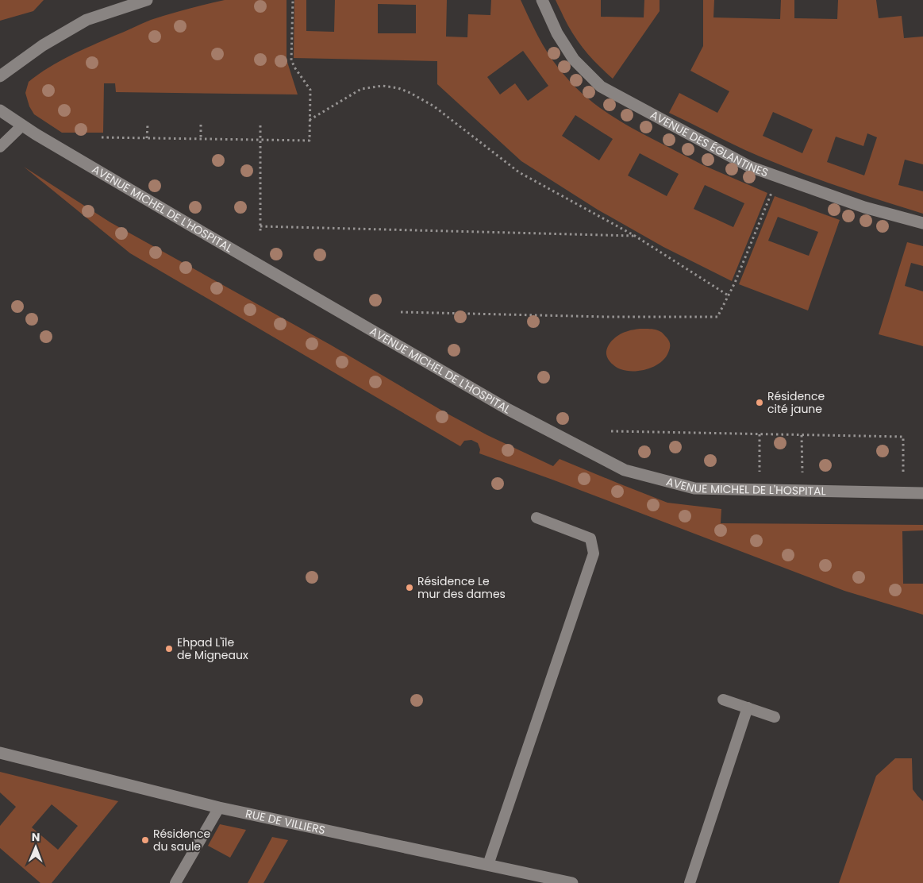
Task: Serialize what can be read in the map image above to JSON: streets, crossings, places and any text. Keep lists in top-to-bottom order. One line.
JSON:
{"streets":{"street":["AVENUE DES ÉGLANTINES","AVENUE MICHEL DE L'HOSPITAL","RUE DE VILLIERS"]},"places":["Résidence cité jaune","Résidence Le mur des dames","Ehpad L'île de Migneaux","Résidence du saule"],"north":"top"}
